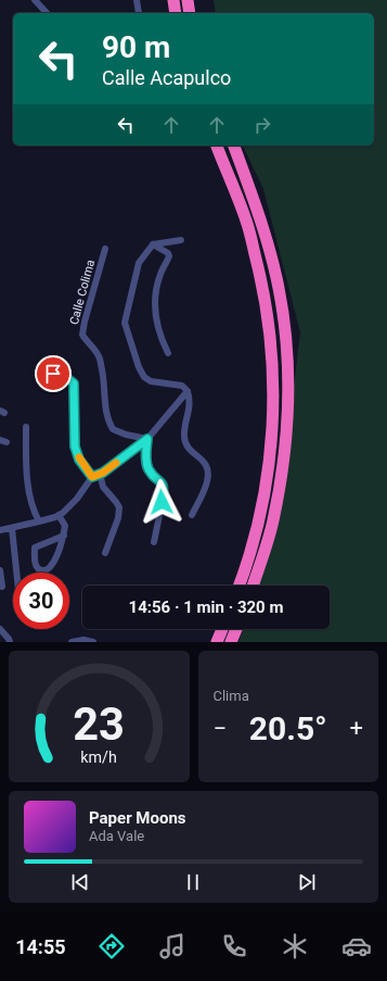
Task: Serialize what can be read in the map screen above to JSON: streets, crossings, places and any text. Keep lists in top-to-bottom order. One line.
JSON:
{"streets":{"street":["Calle Colima"]},"page":{"turn":["90 m","Calle Acapulco"],"limit":"30","trip":"14:56 · 1 min · 320 m","tile":"Clima","heat":["−","20.5°","+"],"song":["Paper Moons","Ada Vale"],"tabs":"14:55","gauge":["23","km/h"]}}
